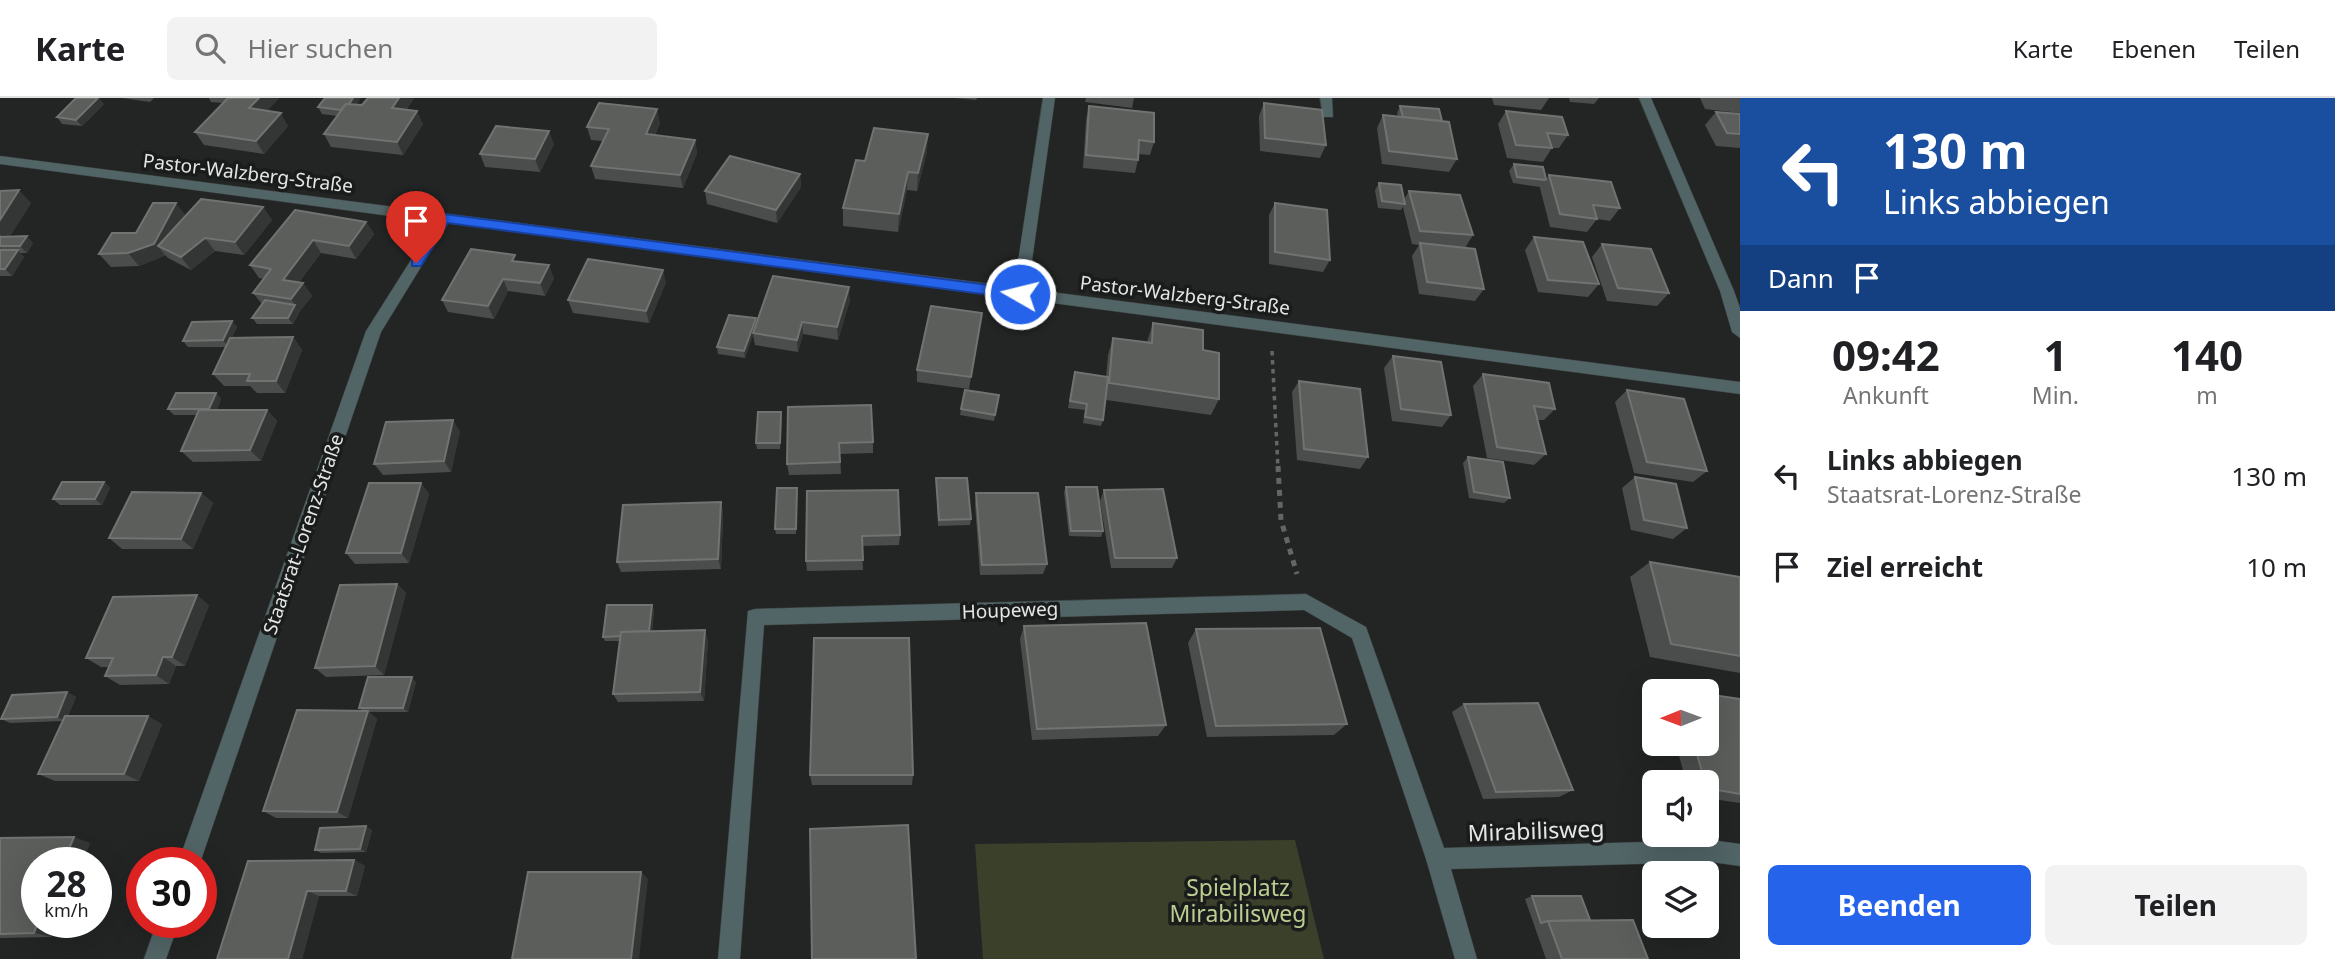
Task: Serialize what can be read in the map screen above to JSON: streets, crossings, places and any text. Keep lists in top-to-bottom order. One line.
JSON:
{"streets":{"street":["Pastor-Walzberg-Straße","Staatsrat-Lorenz-Straße","Houpeweg","Mirabilisweg"]},"crossings":[["Pastor-Walzberg-Straße","Staatsrat-Lorenz-Straße"]],"parks":["Spielplatz Mirabilisweg"],"north":"left","page":{"header":"Karte","search":"Hier suchen","nav":["Karte","Ebenen","Teilen"],"turn":["130 m","Links abbiegen"],"then":"Dann","eta":["09:42","Ankunft","1","Min.","140","m"],"list":[{"name":"Links abbiegen","note":"Staatsrat-Lorenz-Straße","value":"130 m"},{"name":"Ziel erreicht","value":"10 m"}],"speed":"28 km/h","limit":"30","buttons":["Beenden","Teilen"]}}
